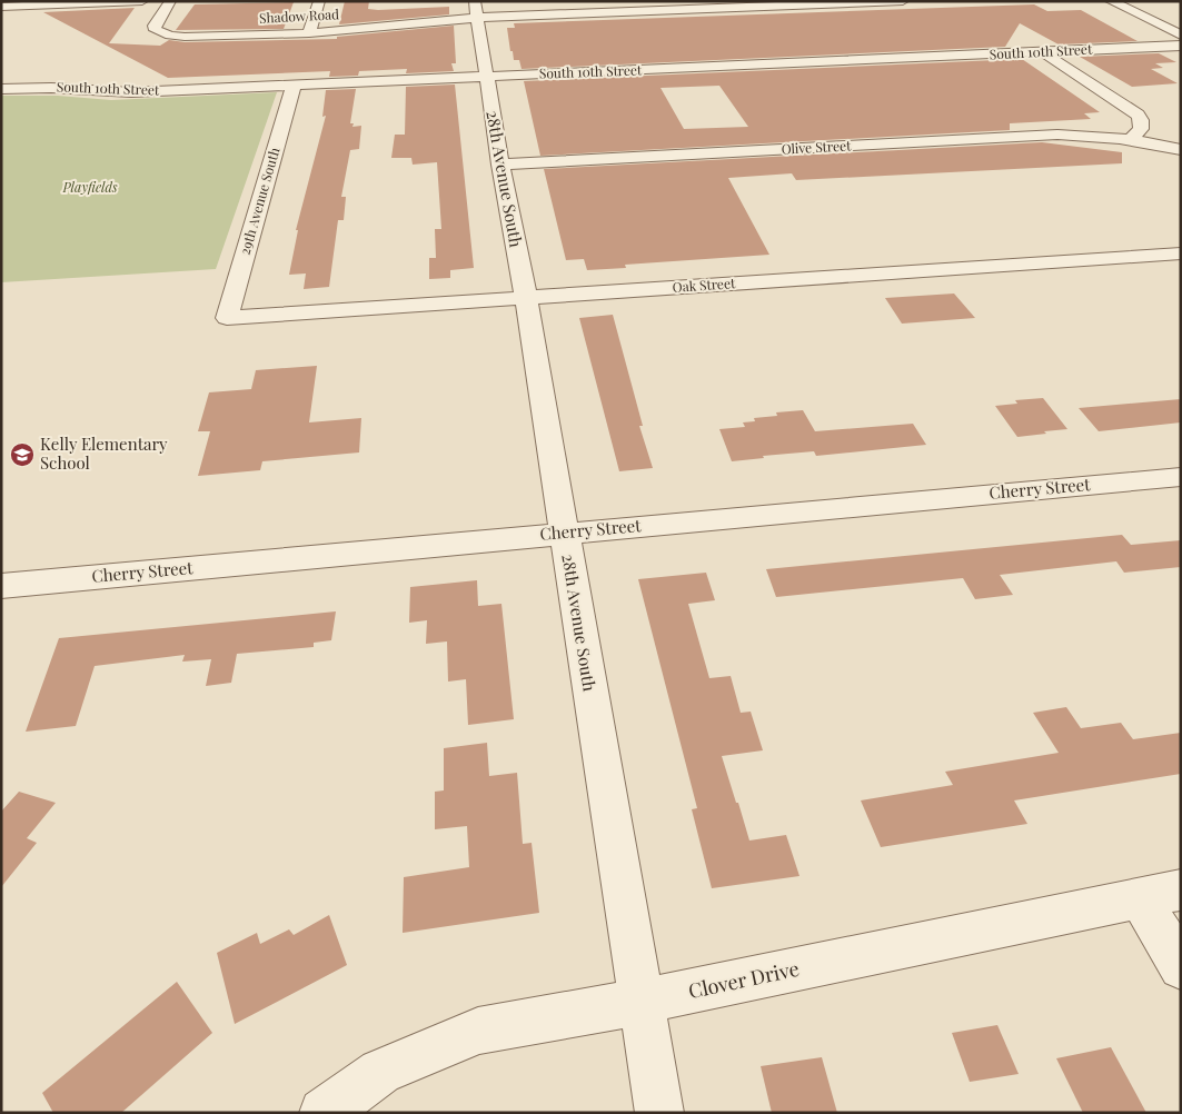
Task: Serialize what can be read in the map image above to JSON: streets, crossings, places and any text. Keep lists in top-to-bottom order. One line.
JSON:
{"streets":{"street":["Shadow Road","South 10th Street","Olive Street","28th Avenue South","29th Avenue South","Oak Street","Cherry Street","Clover Drive"]},"crossings":[["Shadow Road","28th Avenue South"],["South 10th Street","28th Avenue South"],["South 10th Street","29th Avenue South"],["Olive Street","28th Avenue South"],["28th Avenue South","Oak Street"],["28th Avenue South","Cherry Street"],["28th Avenue South","Clover Drive"],["29th Avenue South","Oak Street"]],"parks":["Playfields"],"places":{"school or university":["Kelly Elementary School"]}}
